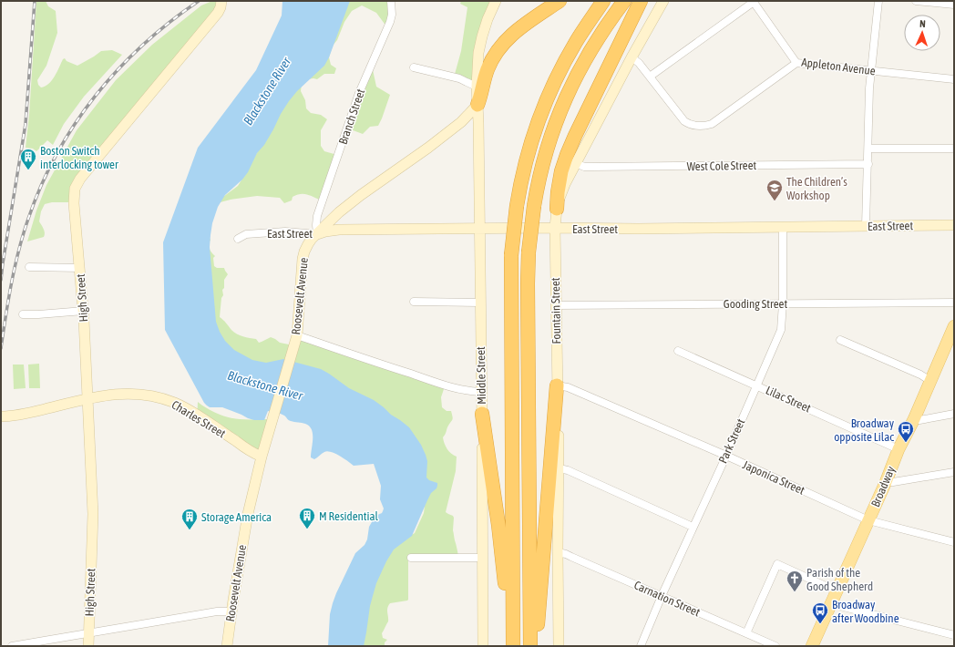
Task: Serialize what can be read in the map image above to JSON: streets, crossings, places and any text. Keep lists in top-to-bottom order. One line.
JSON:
{"streets":{"main road":["Broadway"],"street":["Appleton Avenue","Branch Street","West Cole Street","East Street","Roosevelt Avenue","High Street","Gooding Street","Fountain Street","Middle Street","Lilac Street","Charles Street","Park Street","Japonica Street","Carnation Street"]},"crossings":[["Branch Street","East Street"],["Branch Street","Roosevelt Avenue"],["West Cole Street","Fountain Street"],["East Street","Roosevelt Avenue"],["East Street","Fountain Street"],["East Street","Middle Street"],["East Street","Park Street"],["Roosevelt Avenue","Middle Street"],["Roosevelt Avenue","Charles Street"],["High Street","Charles Street"],["Gooding Street","Fountain Street"],["Gooding Street","Park Street"],["Fountain Street","Japonica Street"],["Fountain Street","Carnation Street"],["Lilac Street","Park Street"],["Lilac Street","Broadway"],["Park Street","Japonica Street"],["Park Street","Carnation Street"],["Japonica Street","Broadway"]],"water":["Blackstone River"],"places":{"building":["Boston Switch interlocking tower","M Residential","Storage America"],"school or university":["The Children’s Workshop"],"bus stop":["Broadway opposite Lilac","Broadway after Woodbine"],"church":["Parish of the Good Shepherd"]},"north":"top"}
